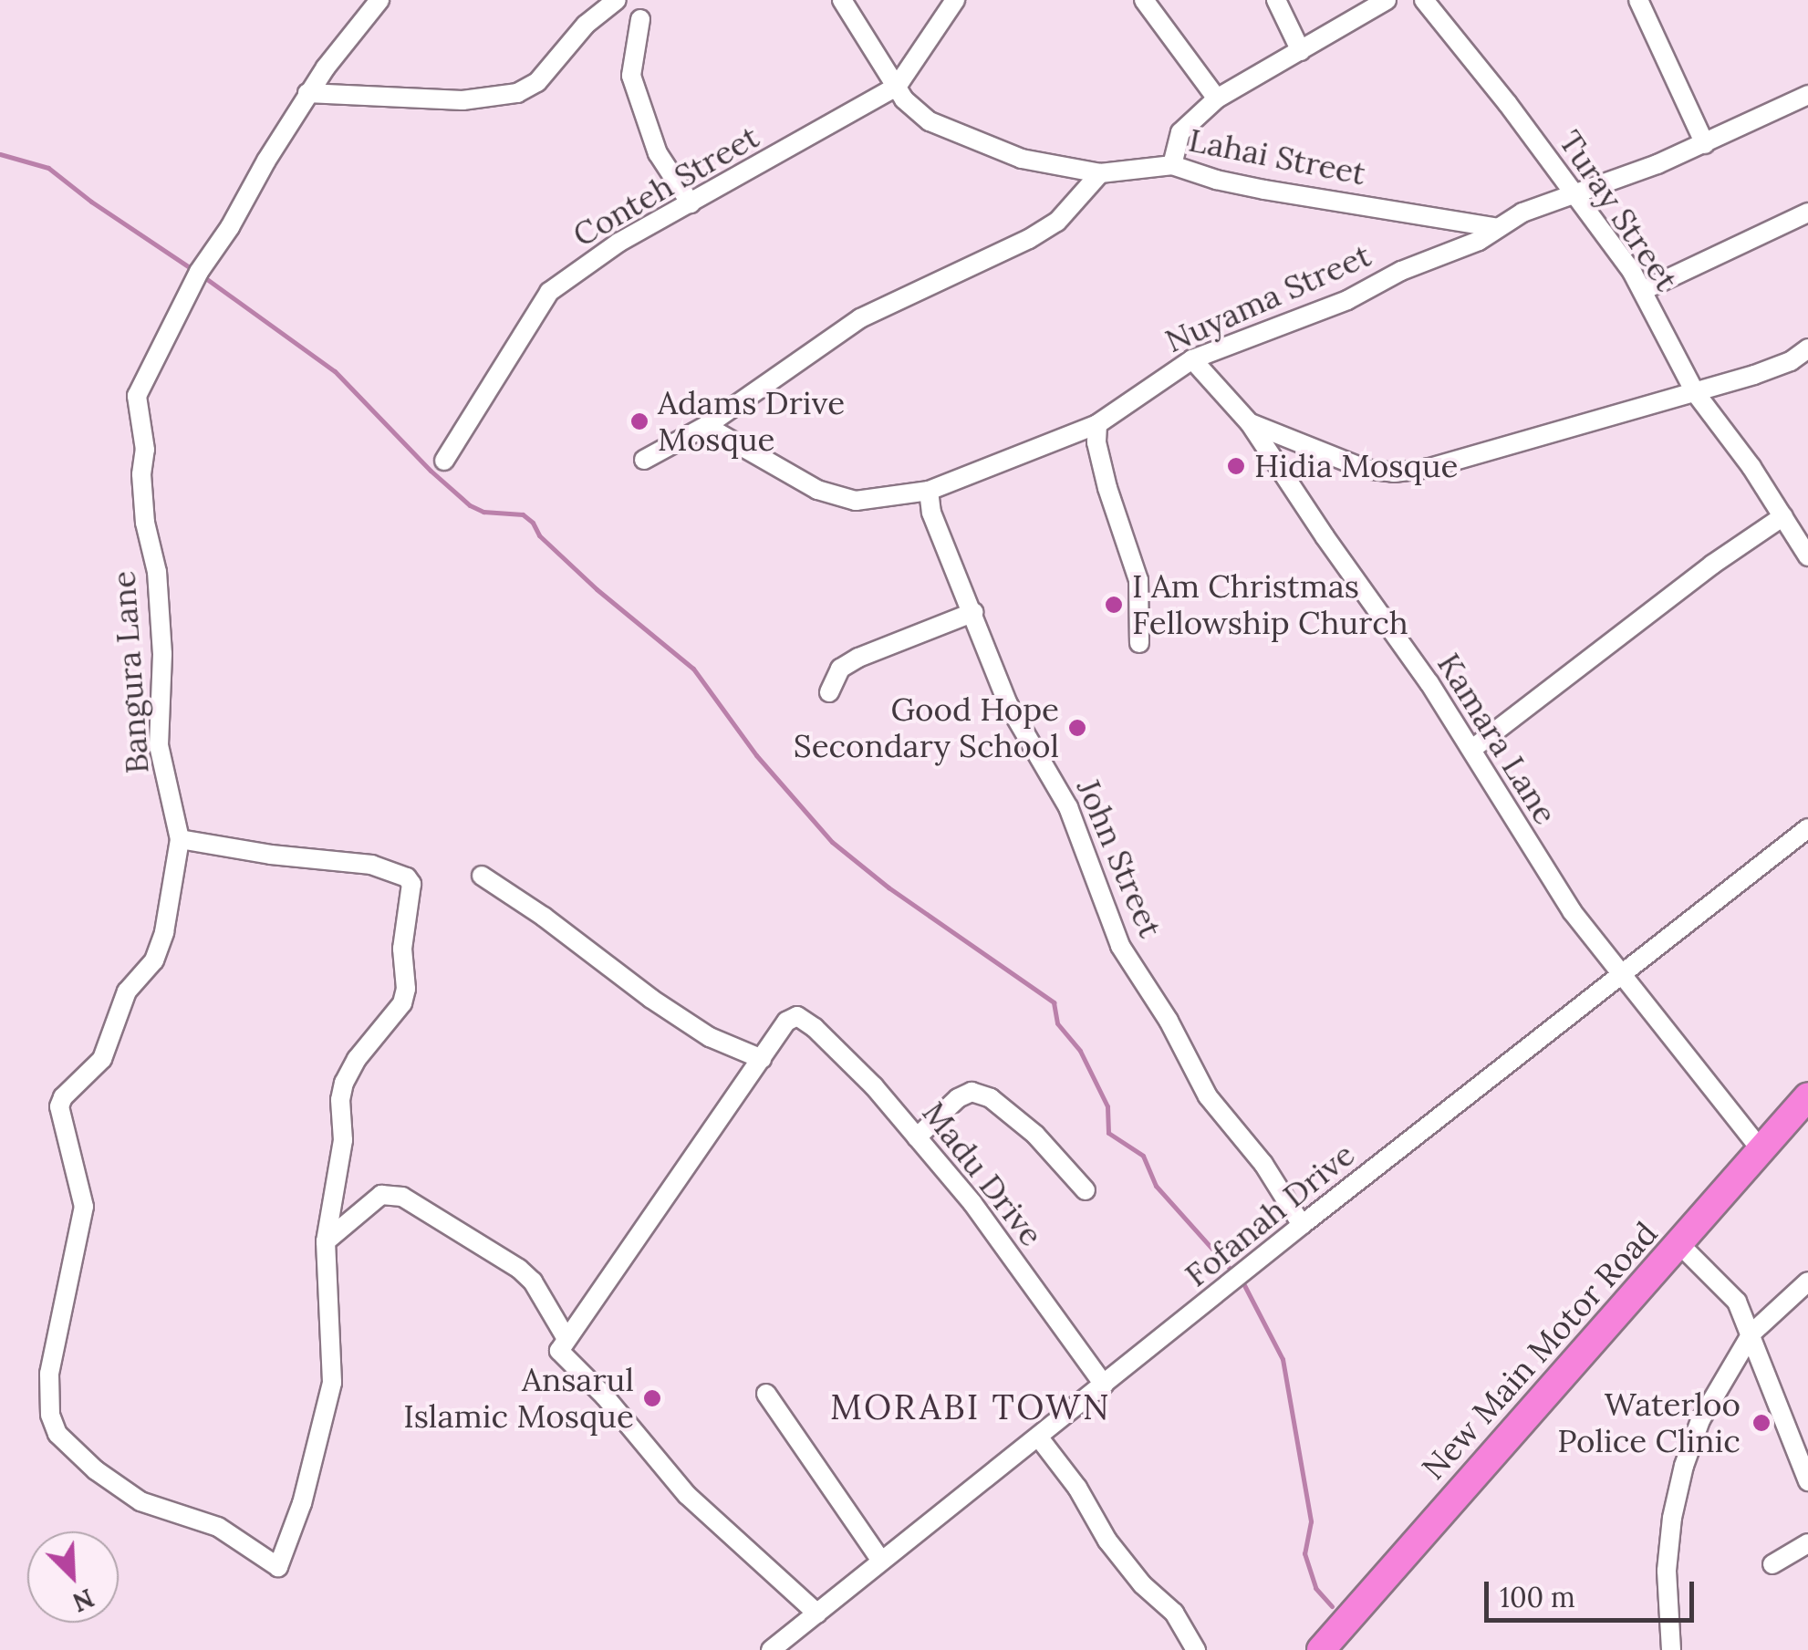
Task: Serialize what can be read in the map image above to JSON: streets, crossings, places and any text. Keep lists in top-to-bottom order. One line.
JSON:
{"streets":{"highway":["New Main Motor Road"],"street":["Lahai Street","Conteh Street","Turay Street","Nuyama Street","Bangura Lane","Kamara Lane","John Street","Madu Drive","Fofanah Drive"]},"crossings":[["Lahai Street","Conteh Street"],["Lahai Street","Nuyama Street"],["Turay Street","Nuyama Street"],["Nuyama Street","Kamara Lane"],["Nuyama Street","John Street"],["Kamara Lane","Fofanah Drive"],["Kamara Lane","New Main Motor Road"],["John Street","Fofanah Drive"],["Madu Drive","Fofanah Drive"]],"districts":["MORABI TOWN"],"places":["Adams Drive Mosque","Hidia Mosque","I Am Christmas Fellowship Church","Good Hope Secondary School","Ansarul Islamic Mosque","Waterloo Police Clinic"],"scale_bar":"100 m","north":"bottom right"}
